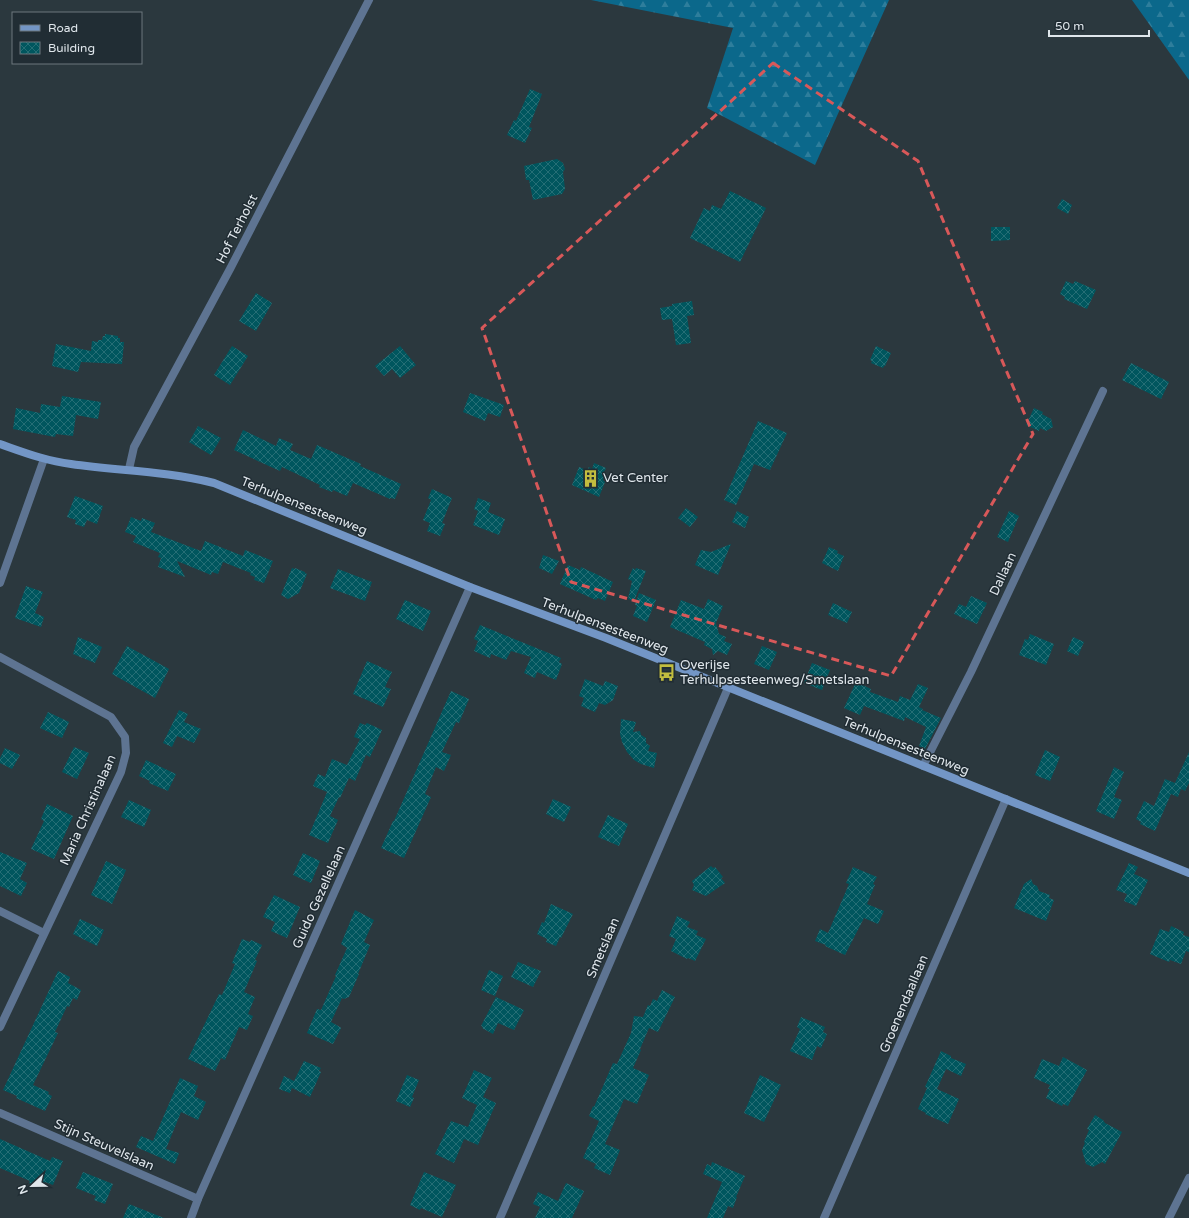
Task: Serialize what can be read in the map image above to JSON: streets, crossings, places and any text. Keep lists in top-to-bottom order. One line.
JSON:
{"streets":{"main road":["Terhulpensesteenweg"],"street":["Hof Terholst","Dallaan","Maria Christinalaan","Guido Gezellelaan","Smetslaan","Groenendaallaan","Stijn Steuvelslaan"]},"crossings":[["Hof Terholst","Terhulpensesteenweg"],["Terhulpensesteenweg","Dallaan"],["Terhulpensesteenweg","Guido Gezellelaan"],["Terhulpensesteenweg","Smetslaan"],["Terhulpensesteenweg","Groenendaallaan"],["Guido Gezellelaan","Stijn Steuvelslaan"]],"places":{"building":["Vet Center"],"bus stop":["Overijse Terhulpsesteenweg/Smetslaan"]},"legend":["Road","Building"],"scale_bar":"50 m","north":"left"}
